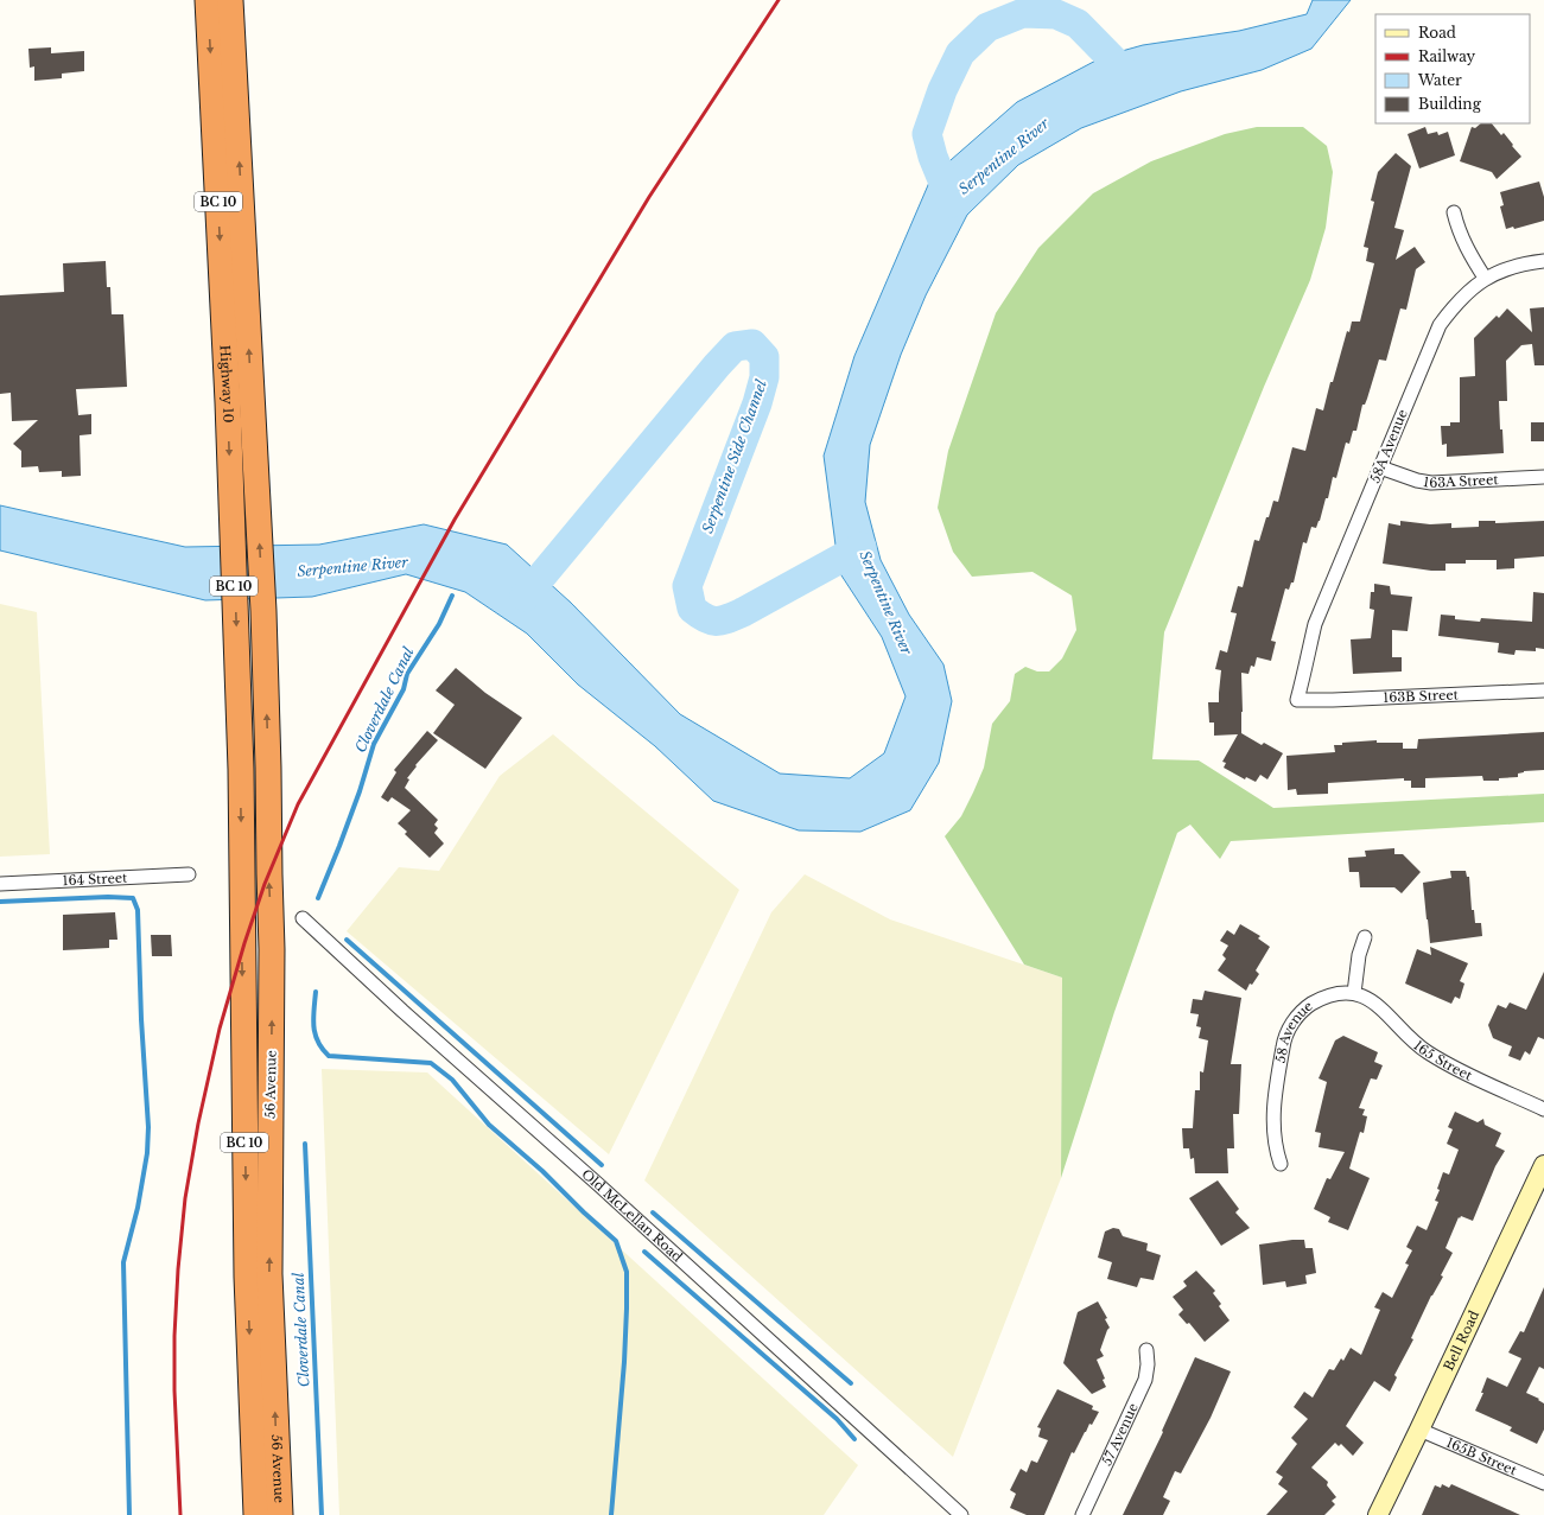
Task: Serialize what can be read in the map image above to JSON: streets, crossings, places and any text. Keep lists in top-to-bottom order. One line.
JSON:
{"streets":{"highway":["BC 10","Highway 10","56 Avenue"],"street":["58A Avenue","163A Street","163B Street","164 Street","58 Avenue","165 Street","Old McLellan Road","Bell Road","57 Avenue","165B Street"]},"crossings":[["Highway 10","56 Avenue"],["58A Avenue","163A Street"],["58A Avenue","163B Street"],["58 Avenue","165 Street"],["Bell Road","165B Street"]],"water":["Serpentine River","Serpentine Side Channel","Cloverdale Canal"],"legend":["Road","Railway","Water","Building"]}
